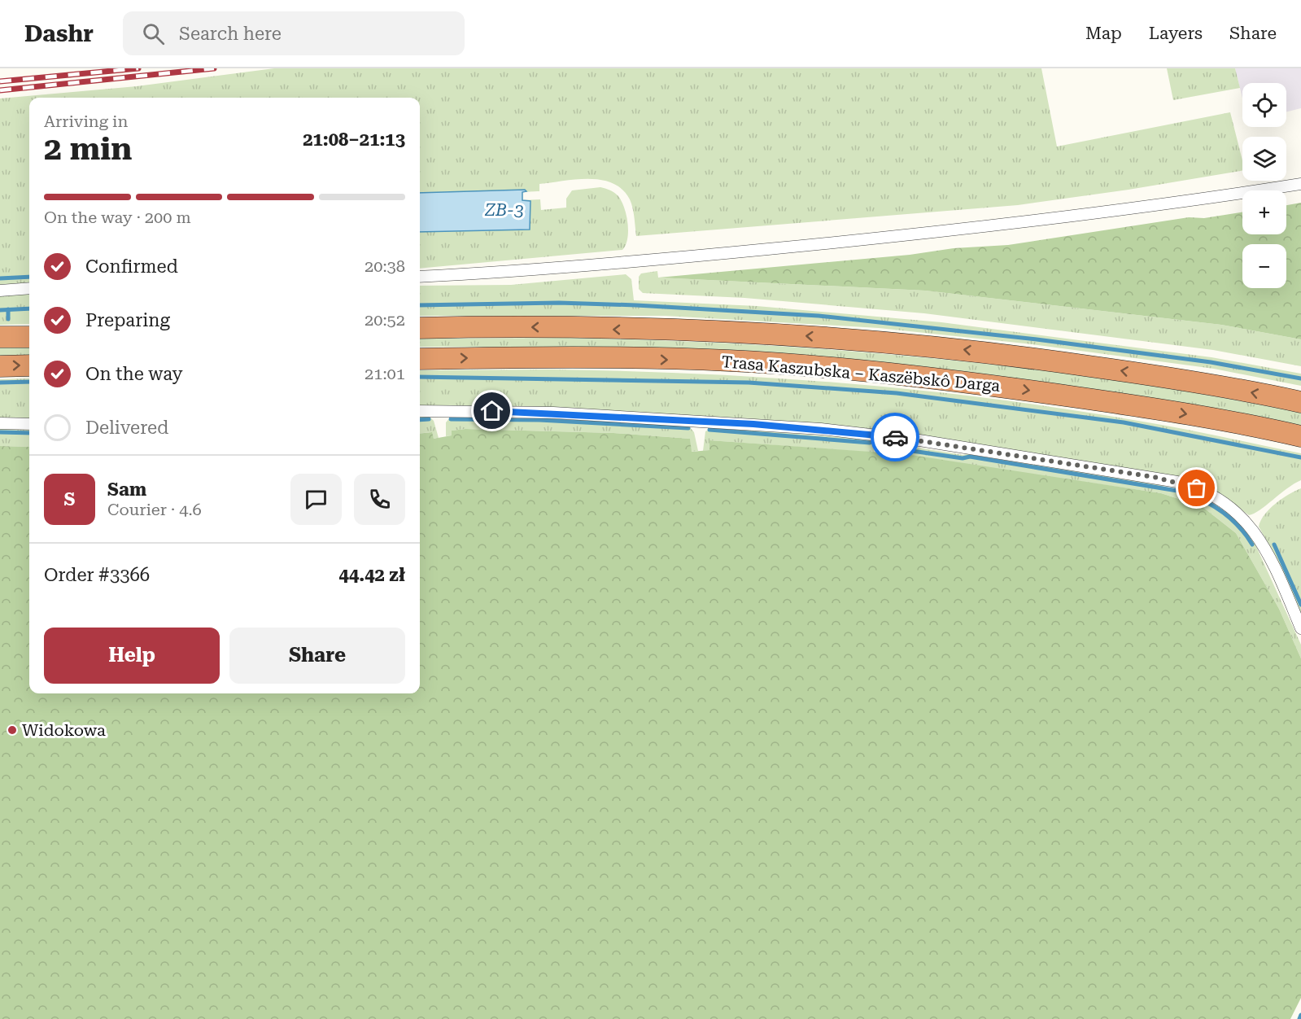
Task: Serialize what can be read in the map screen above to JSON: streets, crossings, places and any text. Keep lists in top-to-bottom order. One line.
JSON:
{"streets":{"highway":["Trasa Kaszubska – Kaszëbskô Darga"]},"water":["ZB-3"],"places":["Widokowa"],"page":{"header":"Dashr","search":"Search here","nav":["Map","Layers","Share"],"map_buttons":["+","−"],"heading":["2 min","Arriving in","21:08–21:13"],"panel":["Sam","Courier · 4.6","Order #3366","44.42 zł"],"bar":"On the way · 200 m","list":[["Confirmed","20:38"],["Preparing","20:52"],["On the way","21:01"],"Delivered"],"round":"S","buttons":["Help","Share"]}}
